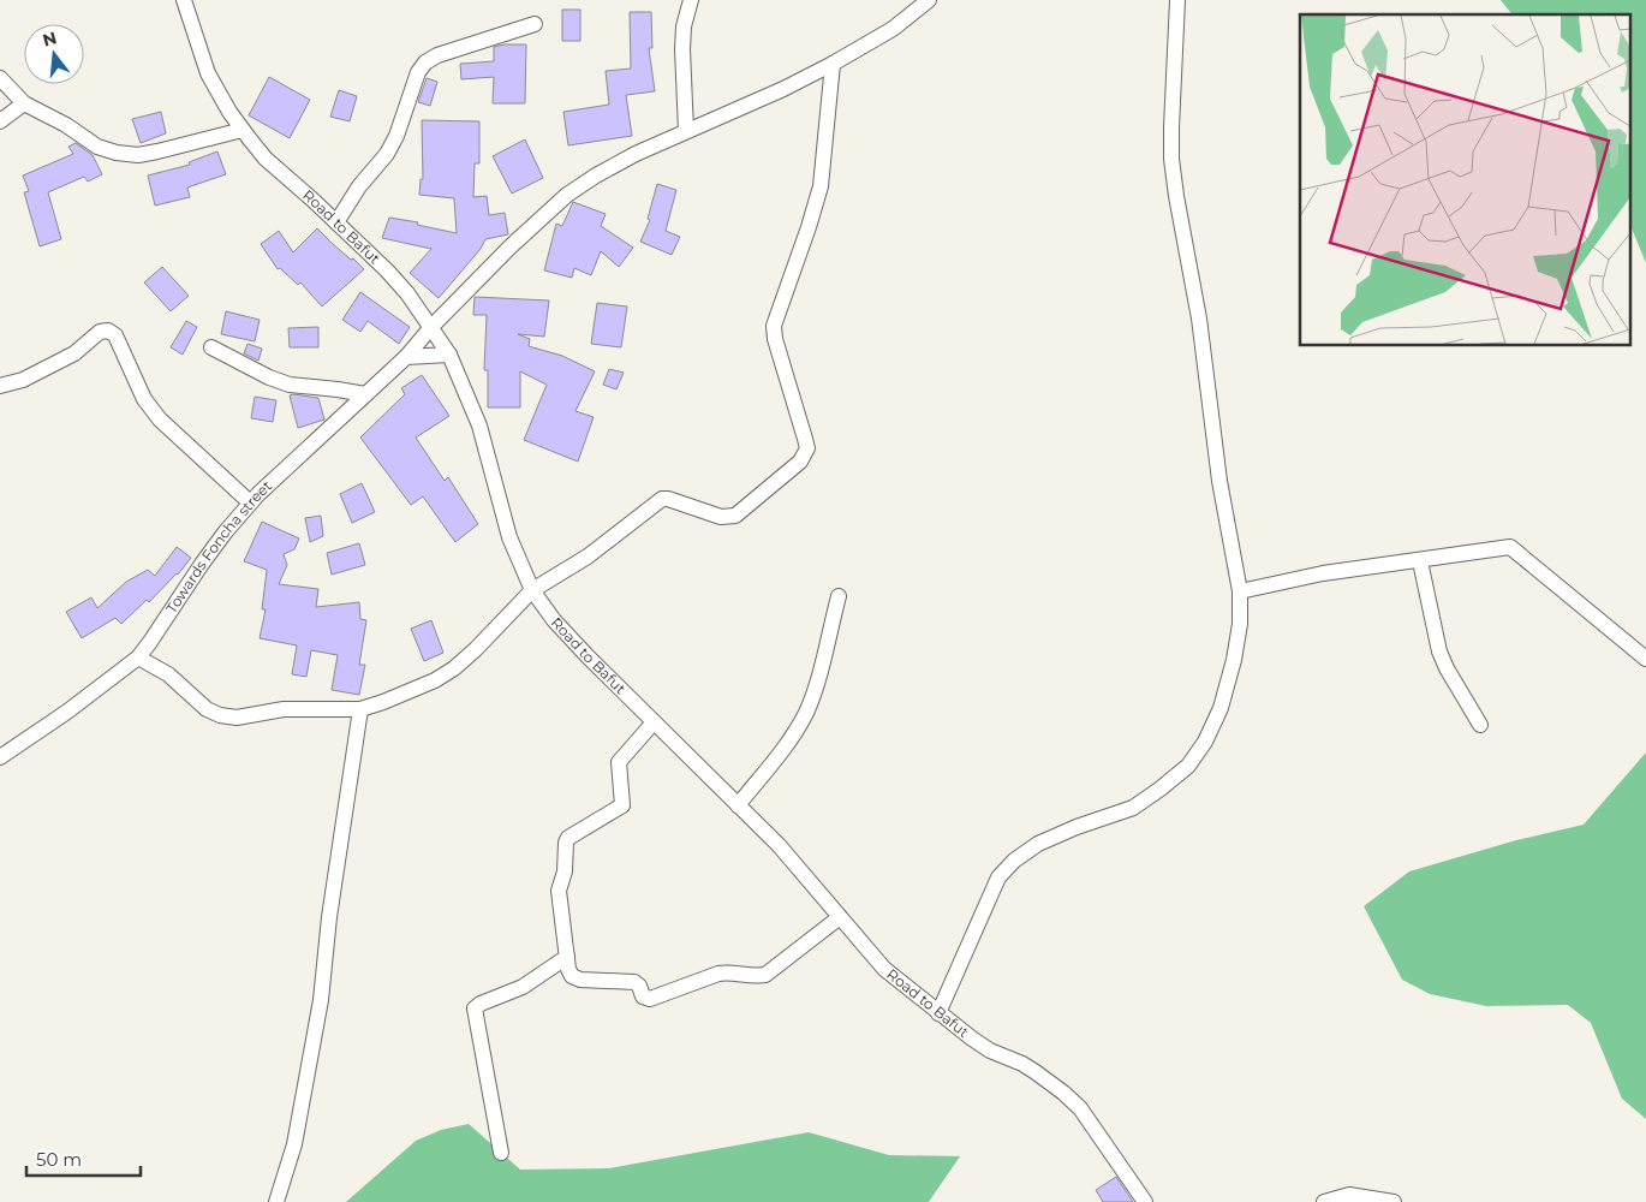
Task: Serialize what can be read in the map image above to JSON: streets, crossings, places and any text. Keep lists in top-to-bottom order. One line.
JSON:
{"streets":{"street":["Road to Bafut","Towards Foncha street"]},"crossings":[["Road to Bafut","Towards Foncha street"]],"scale_bar":"50 m","north":"top"}
